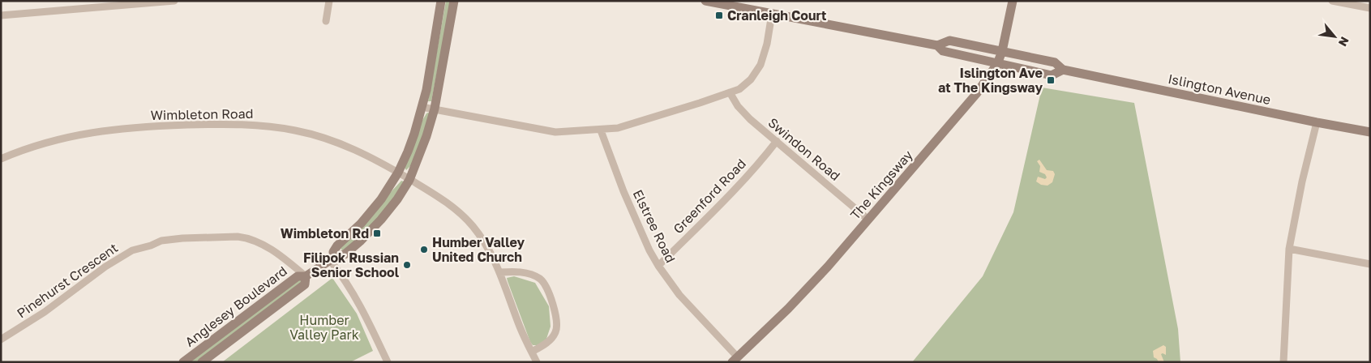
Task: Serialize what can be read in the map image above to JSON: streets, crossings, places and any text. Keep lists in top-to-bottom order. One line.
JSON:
{"streets":{"street":["Islington Avenue","Wimbleton Road","Swindon Road","The Kingsway","Greenford Road","Elstree Road","Pinehurst Crescent","Anglesey Boulevard"]},"crossings":[["Islington Avenue","The Kingsway"],["Wimbleton Road","Anglesey Boulevard"],["Swindon Road","The Kingsway"],["Swindon Road","Greenford Road"],["The Kingsway","Elstree Road"],["Greenford Road","Elstree Road"],["Pinehurst Crescent","Anglesey Boulevard"]],"parks":["Humber Valley Park"],"places":{"transit":["Cranleigh Court","Islington Ave at The Kingsway","Wimbleton Rd"],"other":["Humber Valley United Church","Filipok Russian Senior School"]},"north":"bottom right"}
